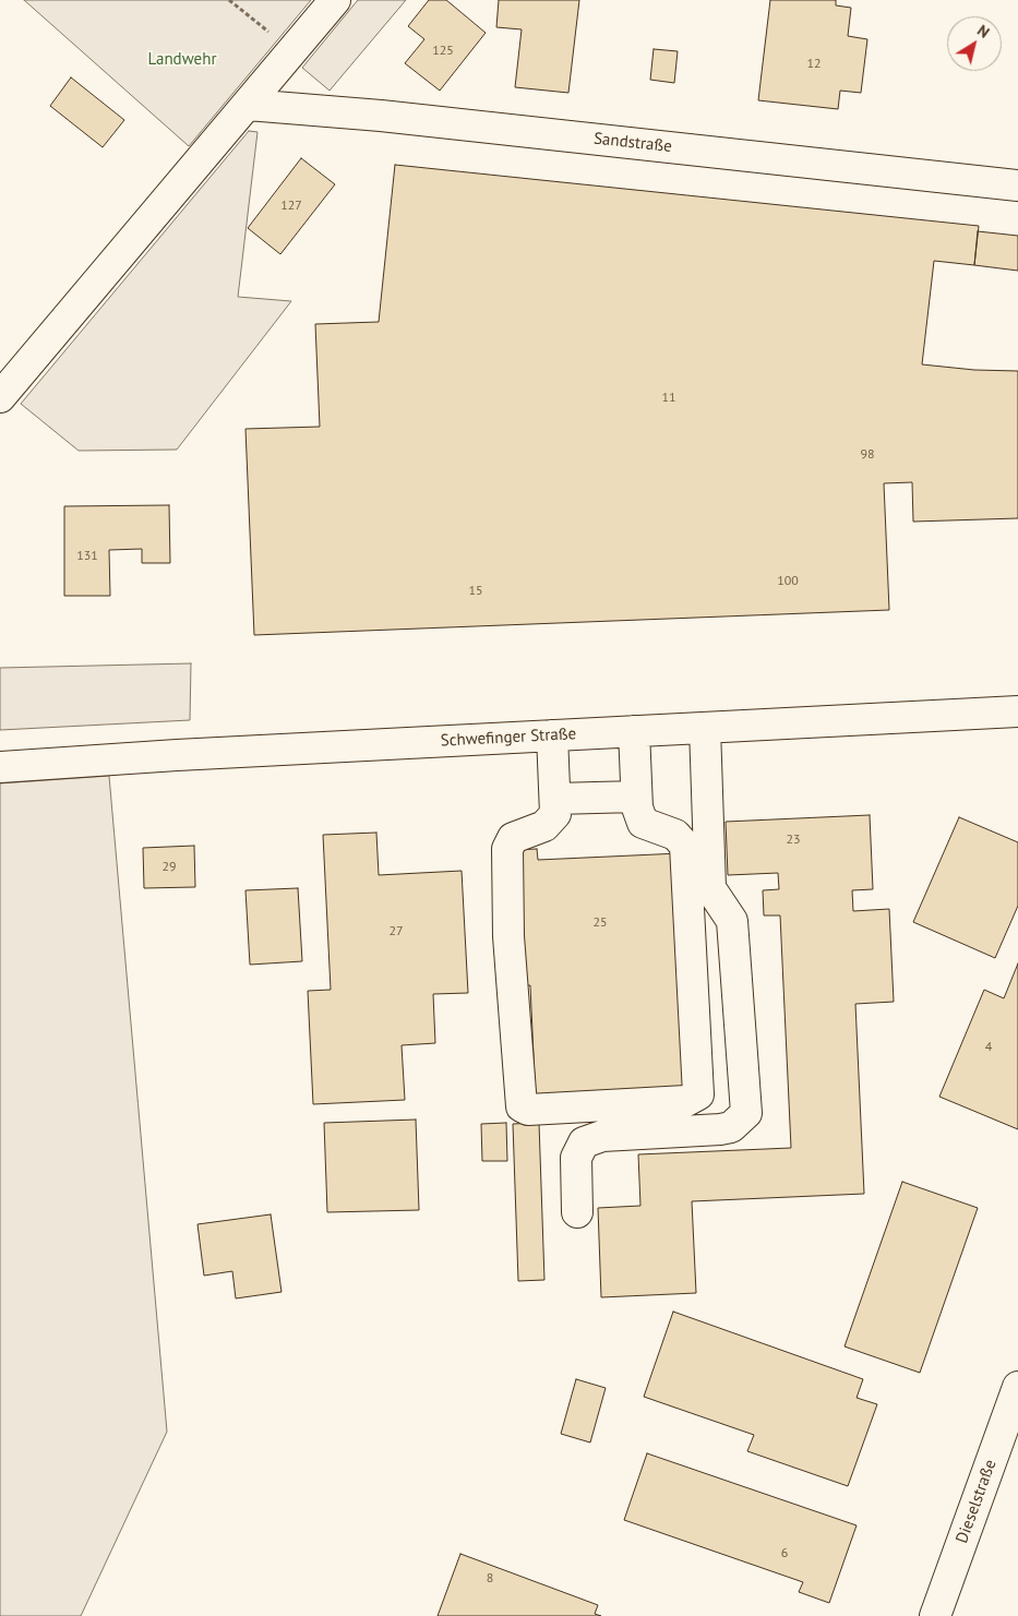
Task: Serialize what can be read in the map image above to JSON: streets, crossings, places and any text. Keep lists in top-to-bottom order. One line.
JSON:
{"streets":{"street":["Sandstraße","Schwefinger Straße","Dieselstraße"]},"parks":["Landwehr"],"house_numbers":["125","12","127","11","98","131","100","15","23","29","25","27","4","6","8"],"north":"top right"}
